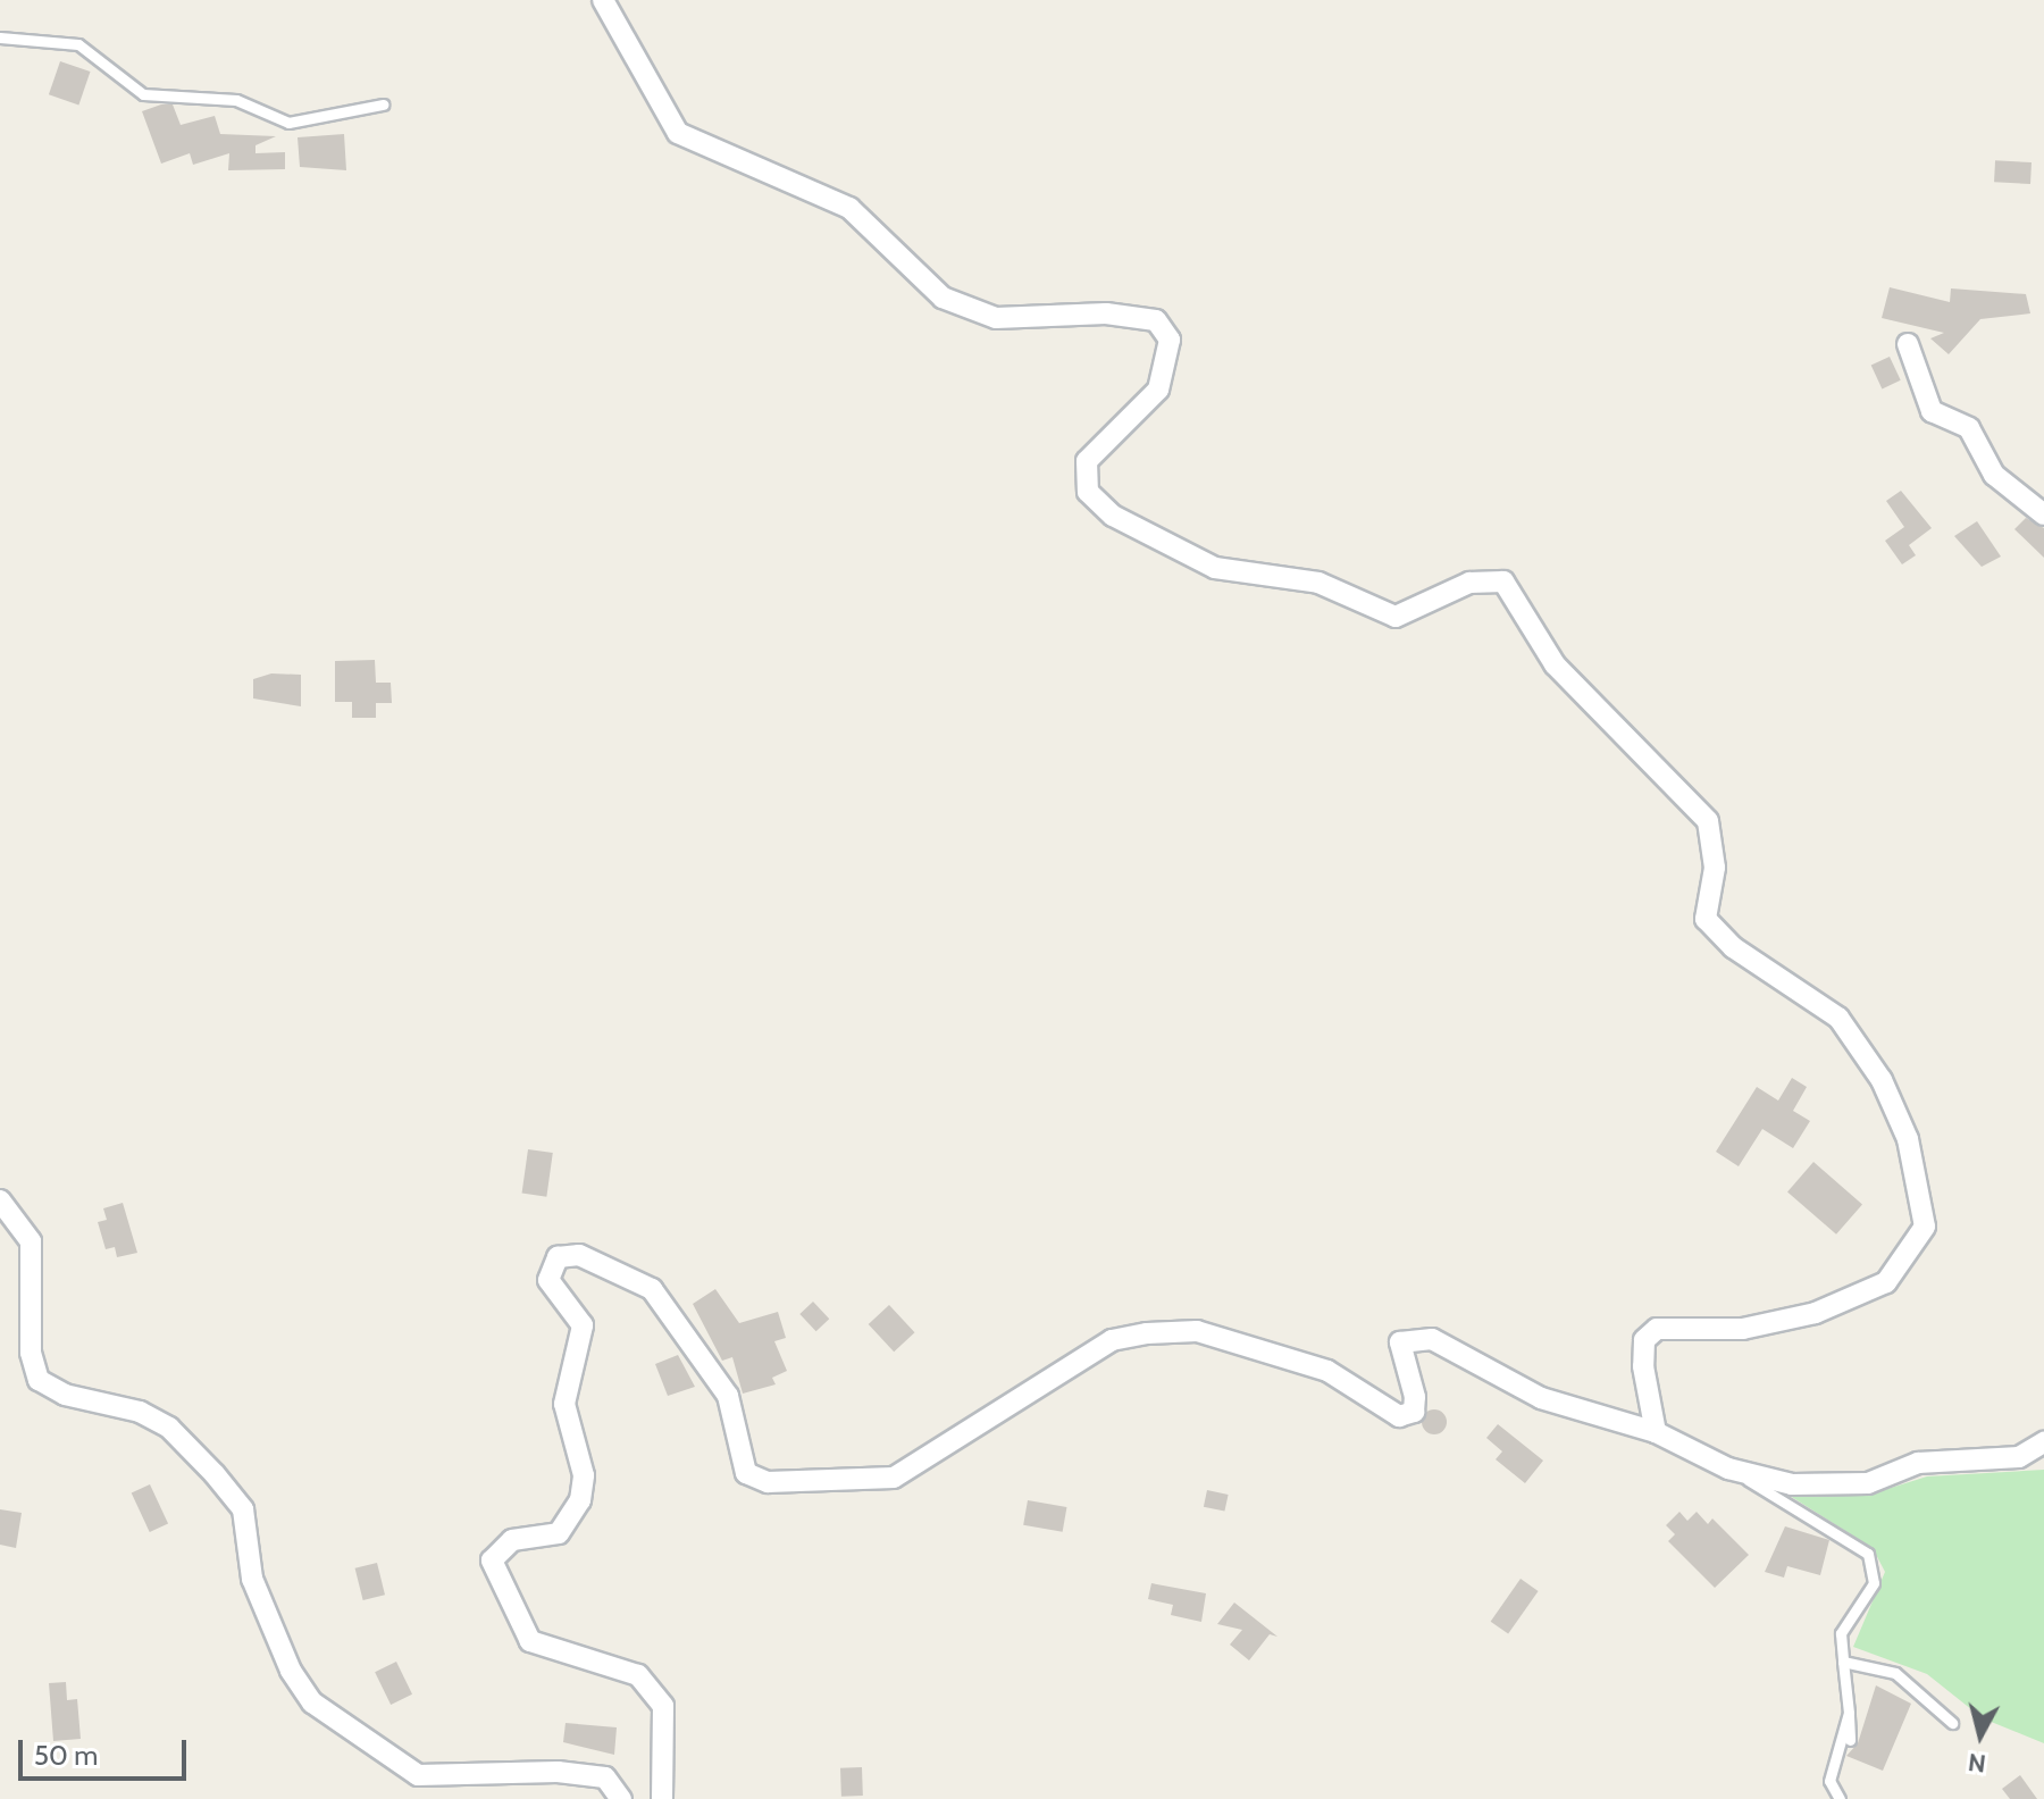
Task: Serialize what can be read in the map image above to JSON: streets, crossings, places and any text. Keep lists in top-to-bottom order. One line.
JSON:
{"scale_bar":"50 m","north":"bottom"}
